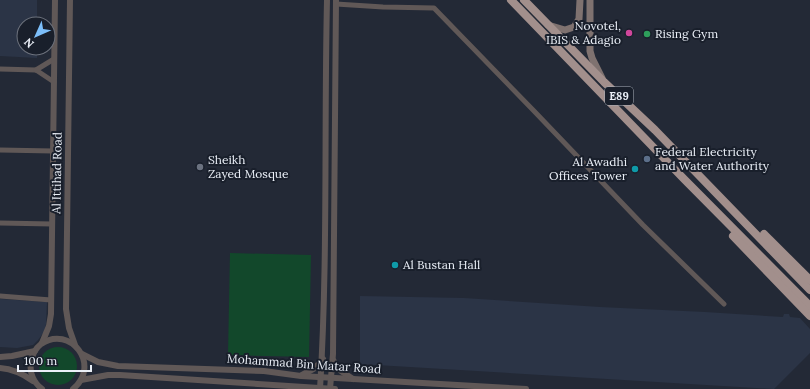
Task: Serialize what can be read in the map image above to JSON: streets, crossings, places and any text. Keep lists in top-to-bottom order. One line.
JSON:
{"streets":{"highway":["E89"],"street":["Al Ittihad Road","Mohammad Bin Matar Road"]},"crossings":[["Al Ittihad Road","Mohammad Bin Matar Road"]],"places":["Novotel, IBIS & Adagio","Rising Gym","Federal Electricity and Water Authority","Sheikh Zayed Mosque","Al Awadhi Offices Tower","Al Bustan Hall"],"scale_bar":"100 m","north":"bottom left"}
